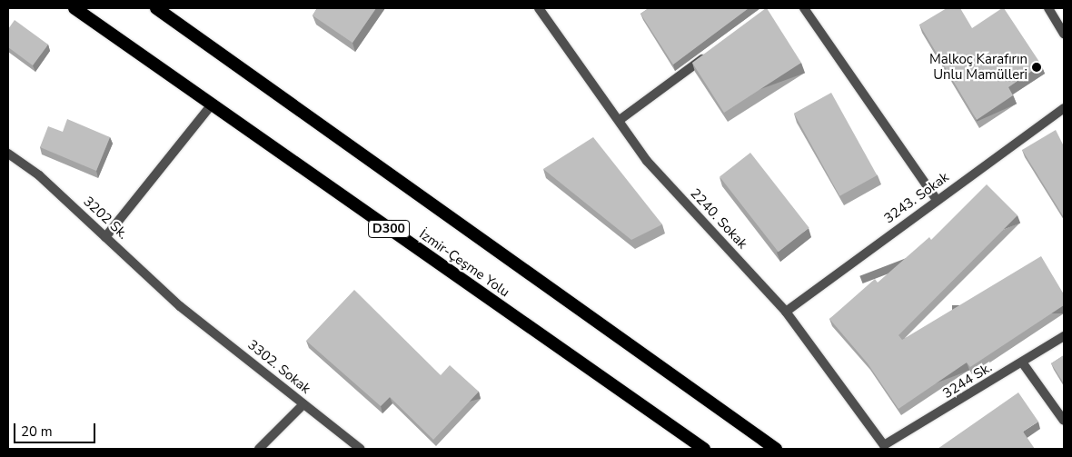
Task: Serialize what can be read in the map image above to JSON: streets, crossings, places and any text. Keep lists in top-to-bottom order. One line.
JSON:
{"streets":{"highway":["D300","İzmir-Çeşme Yolu"],"street":["3243. Sokak","3202 Sk.","2240. Sokak","3302. Sokak","3244 Sk."]},"crossings":[["3243. Sokak","2240. Sokak"],["3202 Sk.","3302. Sokak"],["2240. Sokak","3244 Sk."]],"places":["Malkoç Karafırın Unlu Mamülleri"],"scale_bar":"20 m"}
